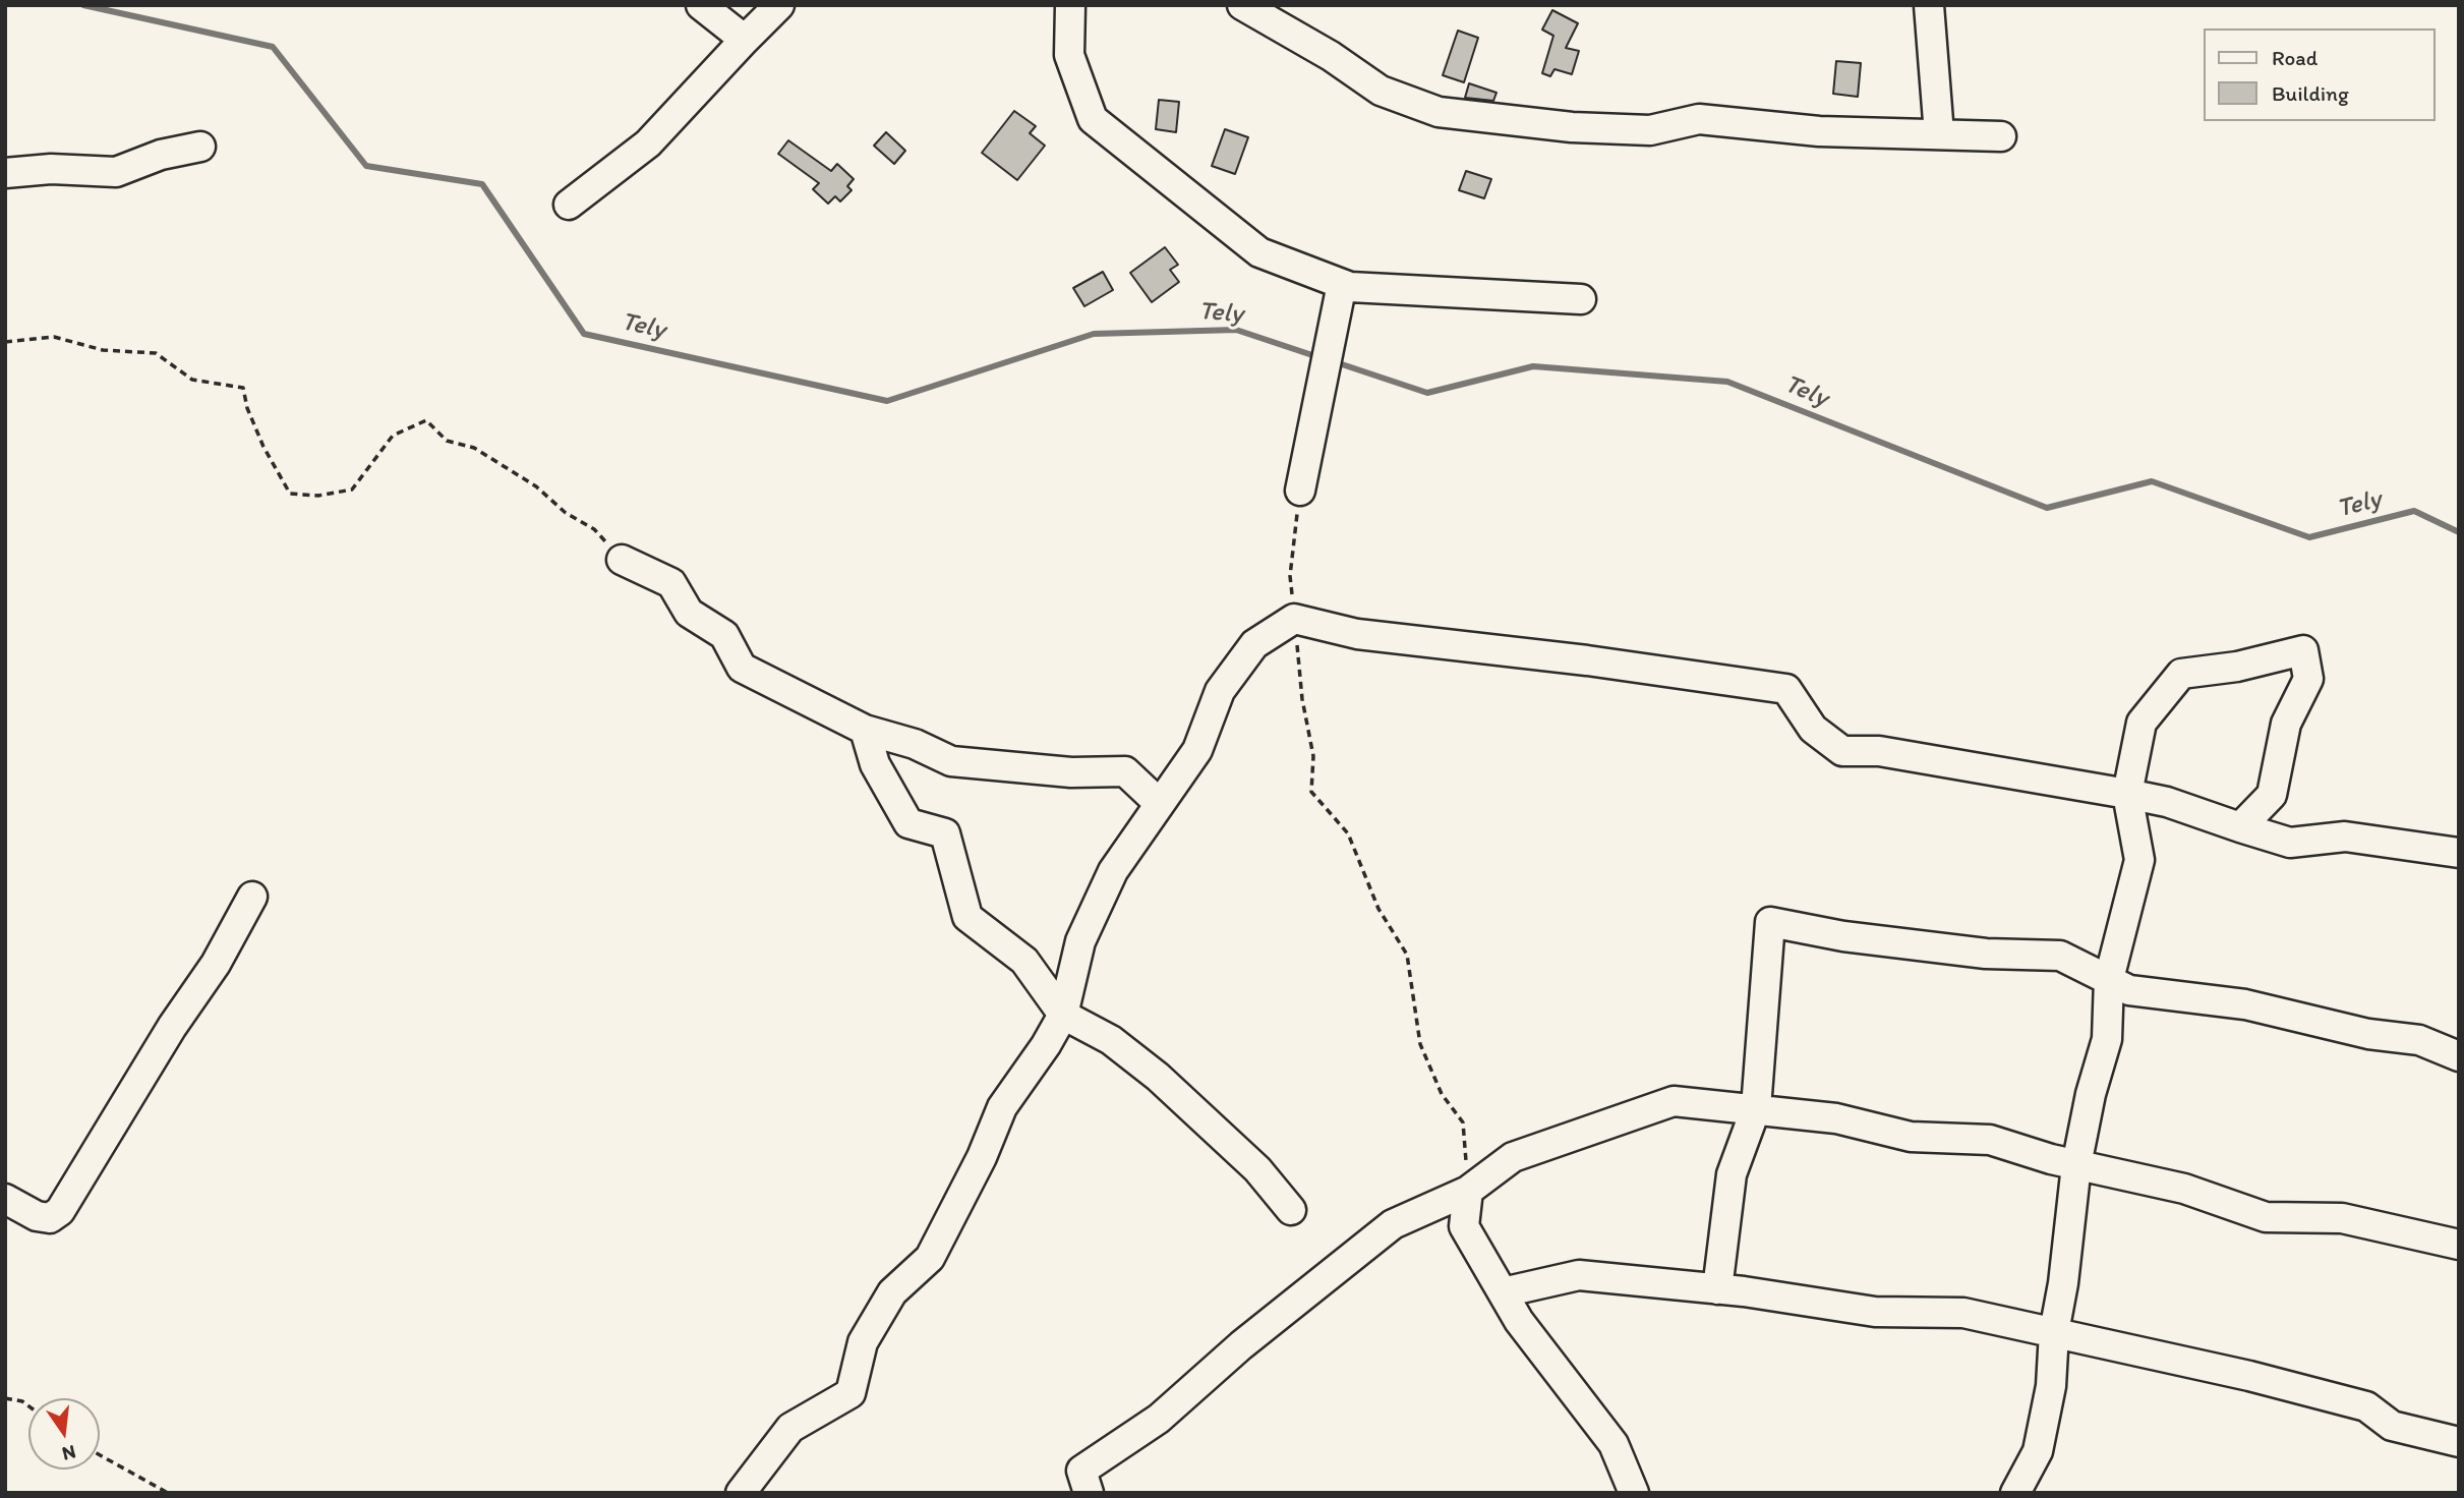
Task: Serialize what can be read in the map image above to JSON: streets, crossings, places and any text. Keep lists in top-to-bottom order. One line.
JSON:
{"water":["Tely"],"legend":["Road","Building"],"north":"bottom"}
